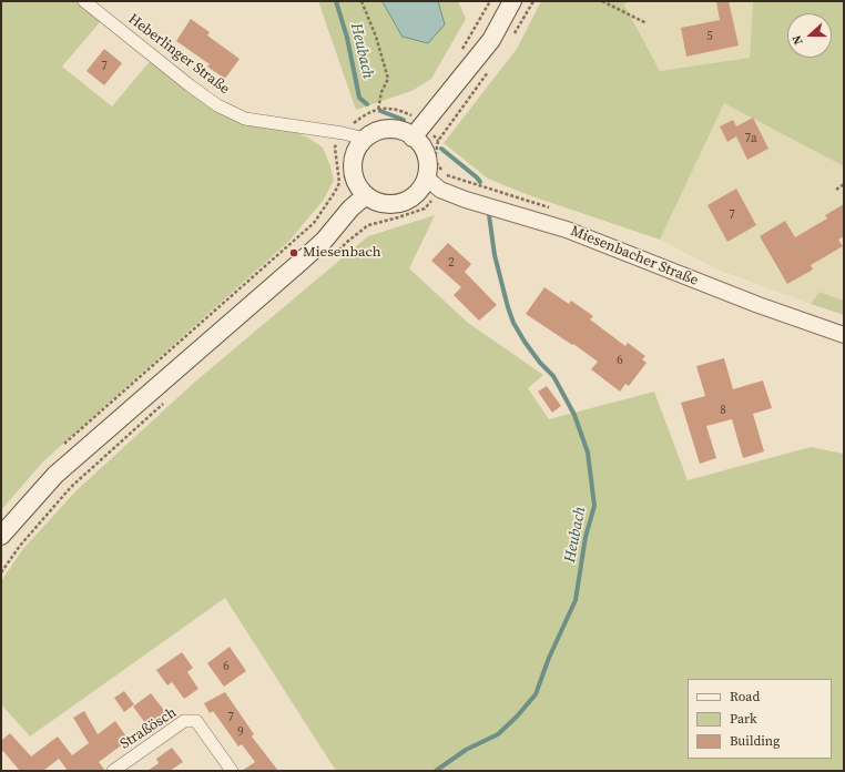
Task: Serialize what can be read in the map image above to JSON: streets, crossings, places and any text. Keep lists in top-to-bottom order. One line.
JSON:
{"streets":{"street":["Heberlinger Straße","Miesenbacher Straße","Straßösch"]},"crossings":[["Heberlinger Straße","Miesenbacher Straße"]],"water":["Heubach"],"places":["Miesenbach"],"house_numbers":["5","7","7a","7","2","6","8","6","7","9"],"legend":["Road","Park","Building"],"north":"left"}
